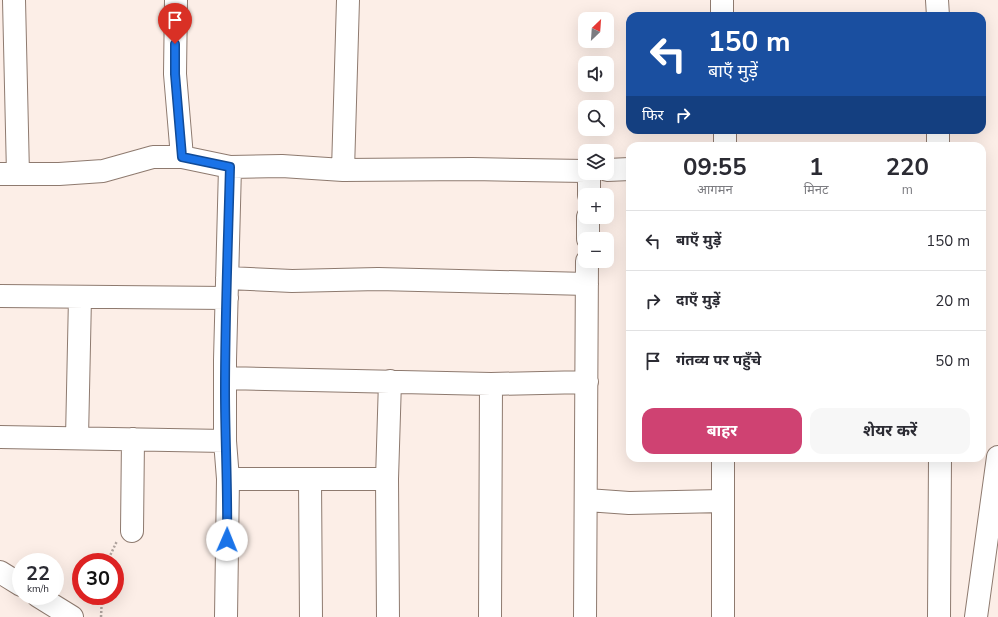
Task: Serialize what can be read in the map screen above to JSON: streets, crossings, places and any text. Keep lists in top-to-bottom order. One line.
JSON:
{"north":"top right","page":{"map_buttons":["+","−"],"turn":["150 m","बाएँ मुड़ें"],"then":"फिर","eta":["09:55","आगमन","1","मिनट","220","m"],"list":[{"name":"बाएँ मुड़ें","value":"150 m"},{"name":"दाएँ मुड़ें","value":"20 m"},{"name":"गंतव्य पर पहुँचे","value":"50 m"}],"buttons":["बाहर","शेयर करें"],"speed":"22 km/h","limit":"30"}}
